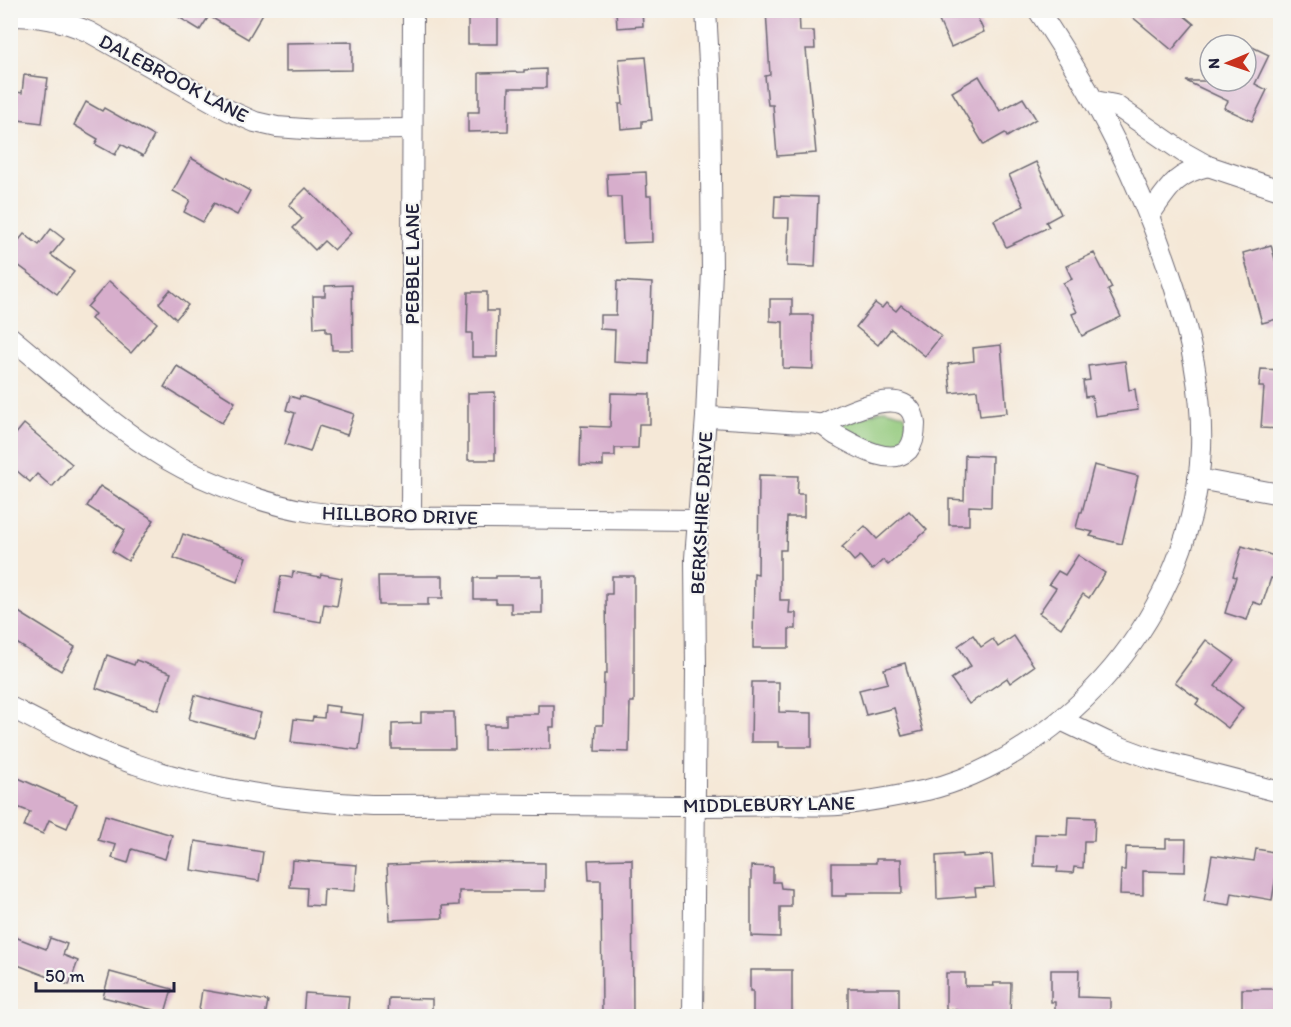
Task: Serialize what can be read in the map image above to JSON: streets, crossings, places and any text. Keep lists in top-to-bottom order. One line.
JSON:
{"streets":{"street":["DALEBROOK LANE","PEBBLE LANE","BERKSHIRE DRIVE","HILLBORO DRIVE","MIDDLEBURY LANE"]},"crossings":[["DALEBROOK LANE","PEBBLE LANE"],["PEBBLE LANE","HILLBORO DRIVE"],["BERKSHIRE DRIVE","HILLBORO DRIVE"],["BERKSHIRE DRIVE","MIDDLEBURY LANE"]],"scale_bar":"50 m","north":"left"}
